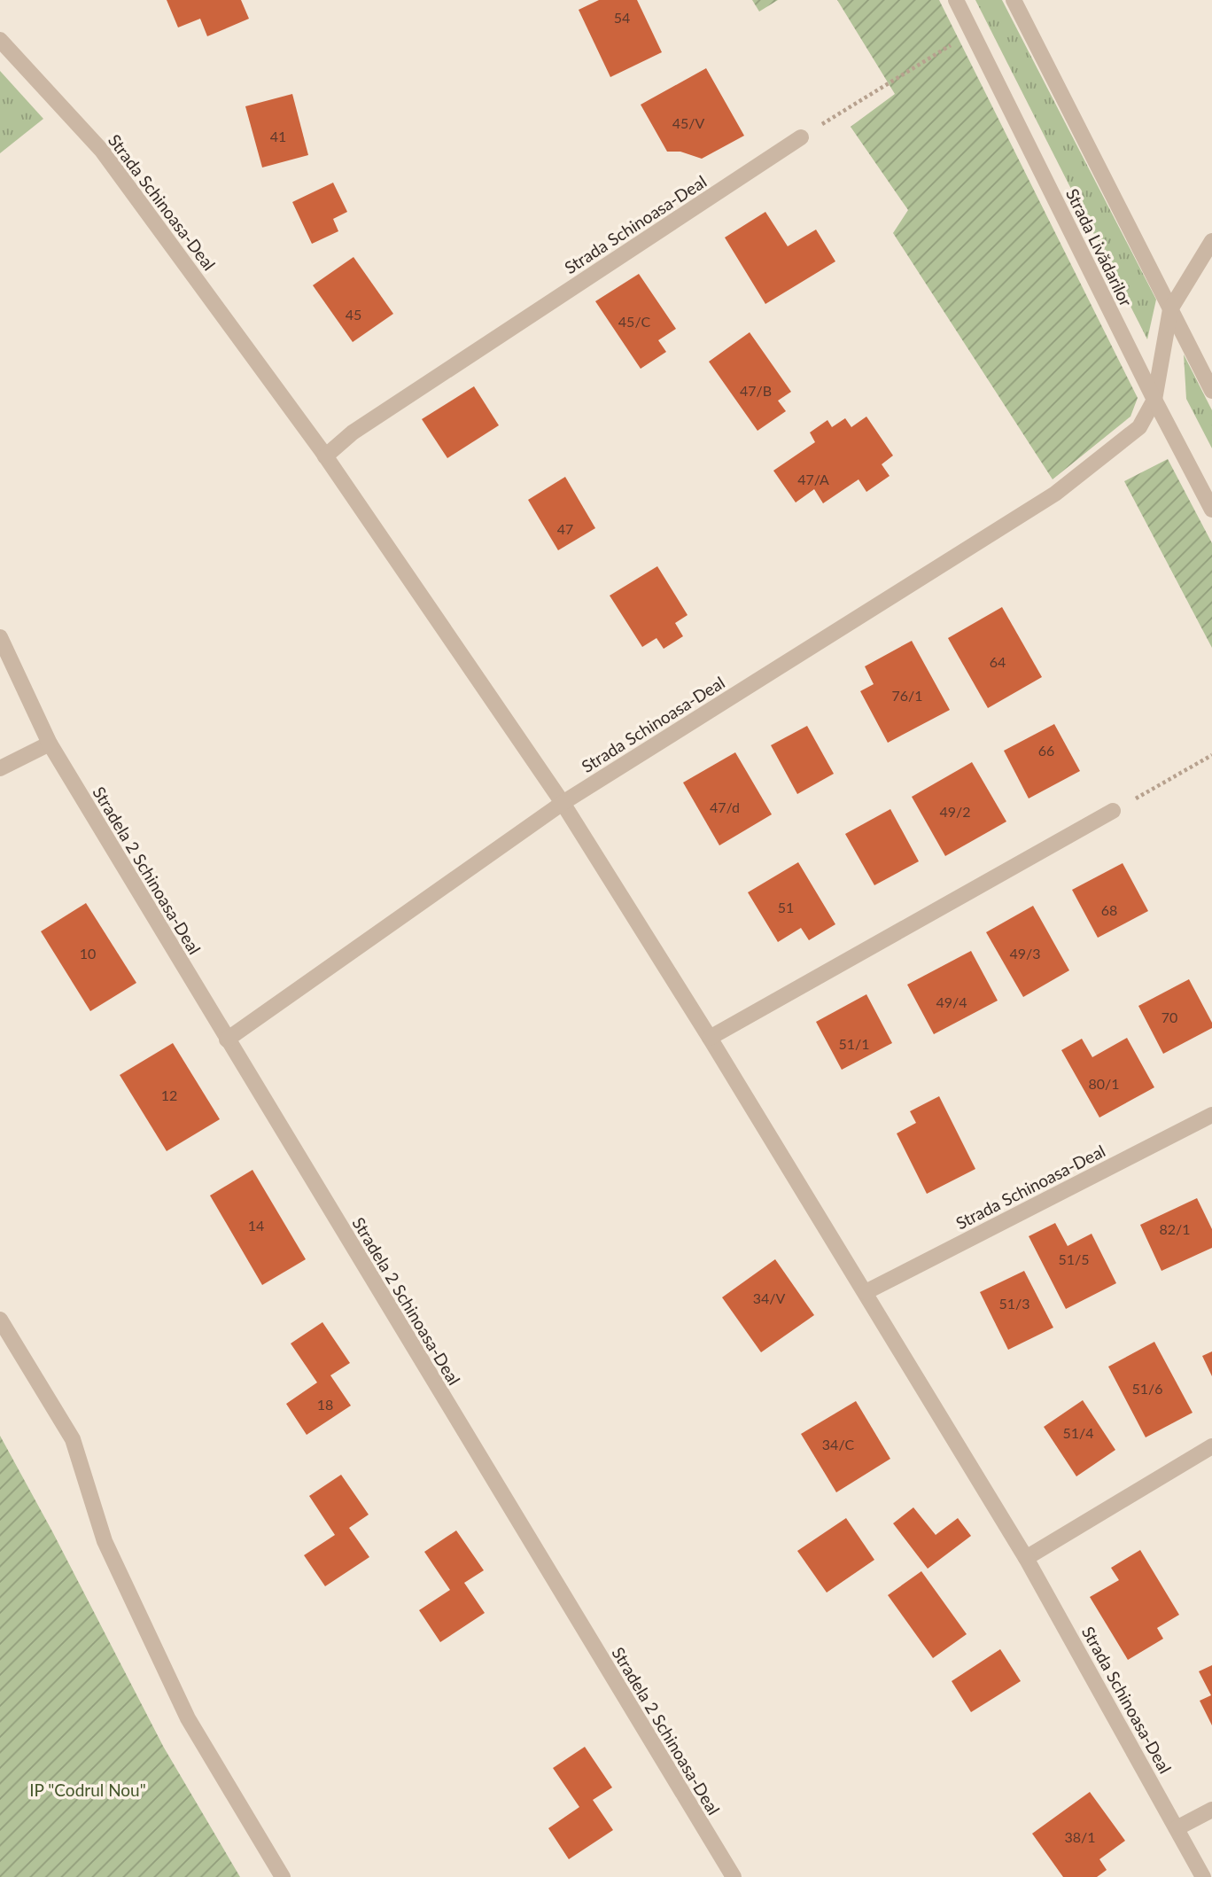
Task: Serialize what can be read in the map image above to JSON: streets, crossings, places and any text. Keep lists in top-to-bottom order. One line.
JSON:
{"streets":{"street":["Strada Schinoasa-Deal","Strada Livădarilor","Stradela 2 Schinoasa-Deal"]},"crossings":[["Strada Schinoasa-Deal","Strada Livădarilor"],["Strada Schinoasa-Deal","Stradela 2 Schinoasa-Deal"]],"parks":["IP \"Codrul Nou\""],"house_numbers":["54","45/V","41","45","45/C","47/B","47/A","47","64","76/1","66","47/d","49/2","51","68","10","49/3","49/4","70","51/1","80/1","12","14","82/1","51/5","34/V","51/3","51/6","18","51/4","34/C","38/1"]}
